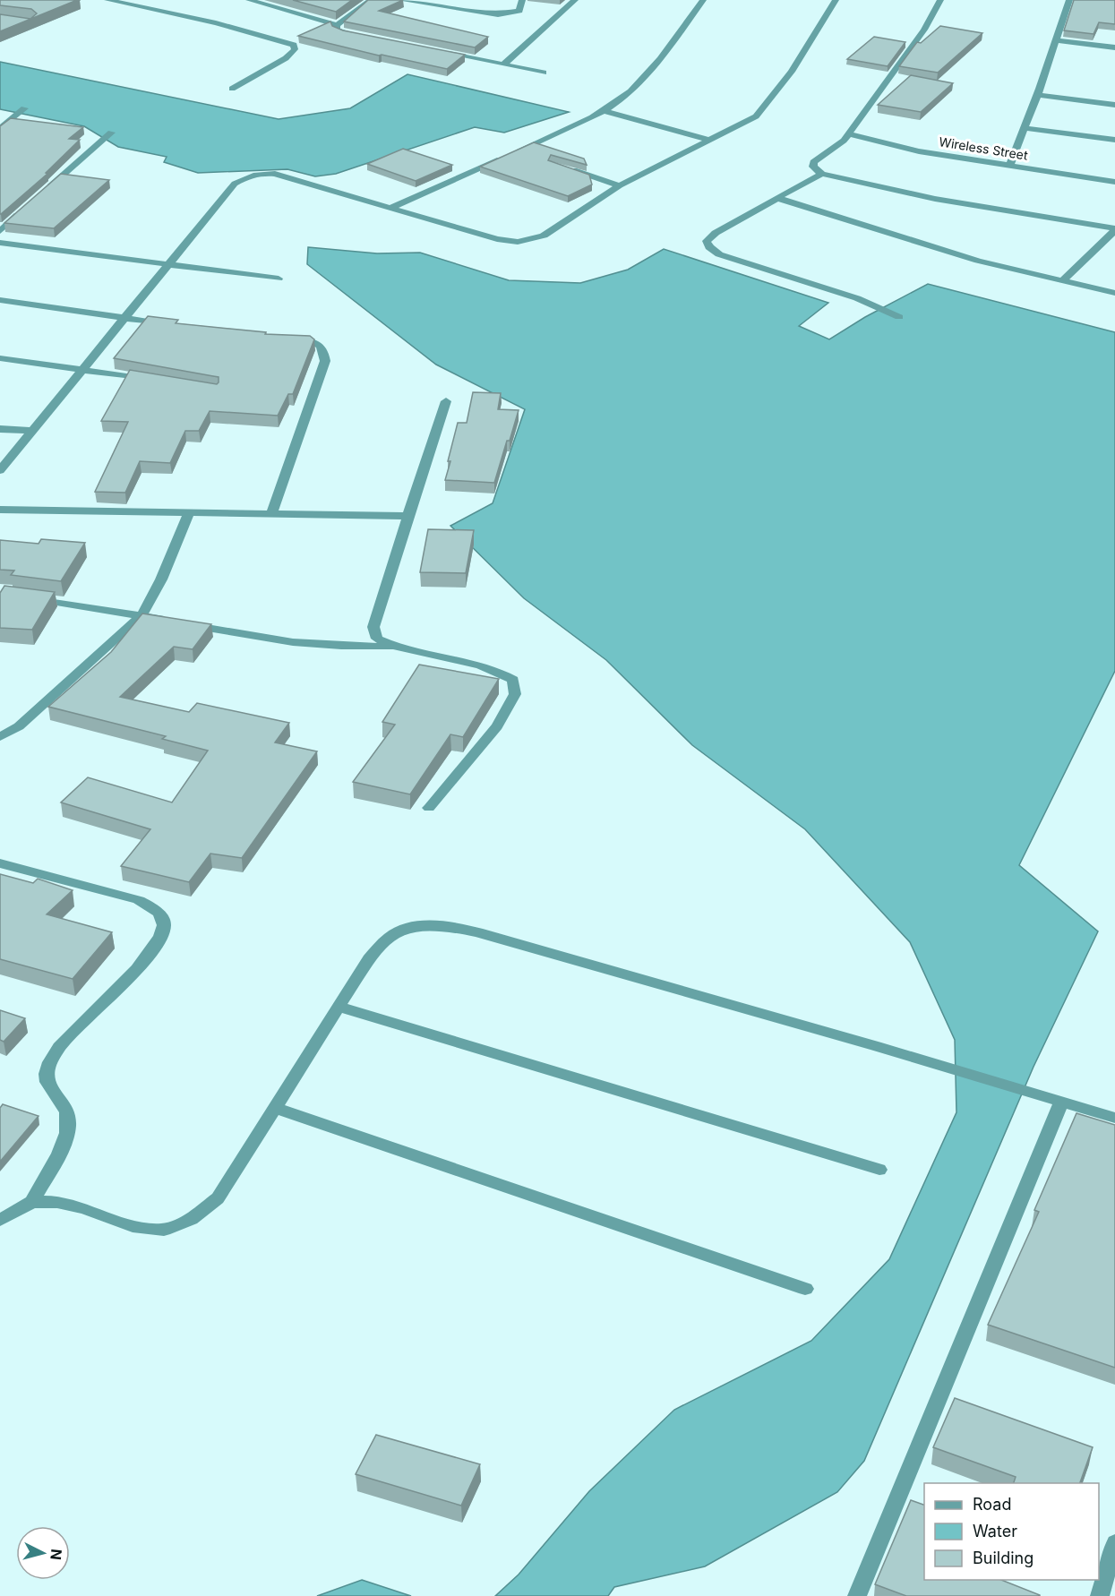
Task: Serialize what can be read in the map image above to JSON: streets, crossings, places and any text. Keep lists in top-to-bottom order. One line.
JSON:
{"streets":{"street":["Wireless Street"]},"legend":["Road","Water","Building"],"north":"right"}
